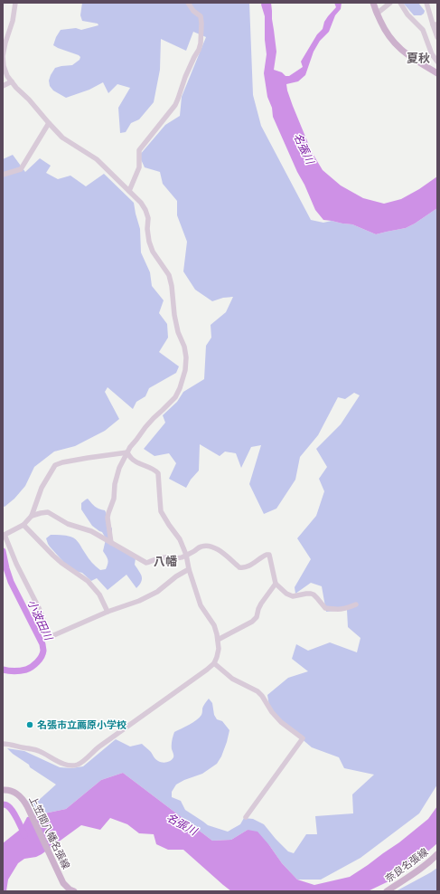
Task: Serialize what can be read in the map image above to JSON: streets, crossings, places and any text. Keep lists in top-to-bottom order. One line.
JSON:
{"streets":{"main road":["上笠間八幡名張線","奈良名張線"]},"districts":["夏秋","八幡"],"water":["名張川","小波田川"],"places":["名張市立薦原小学校"]}
